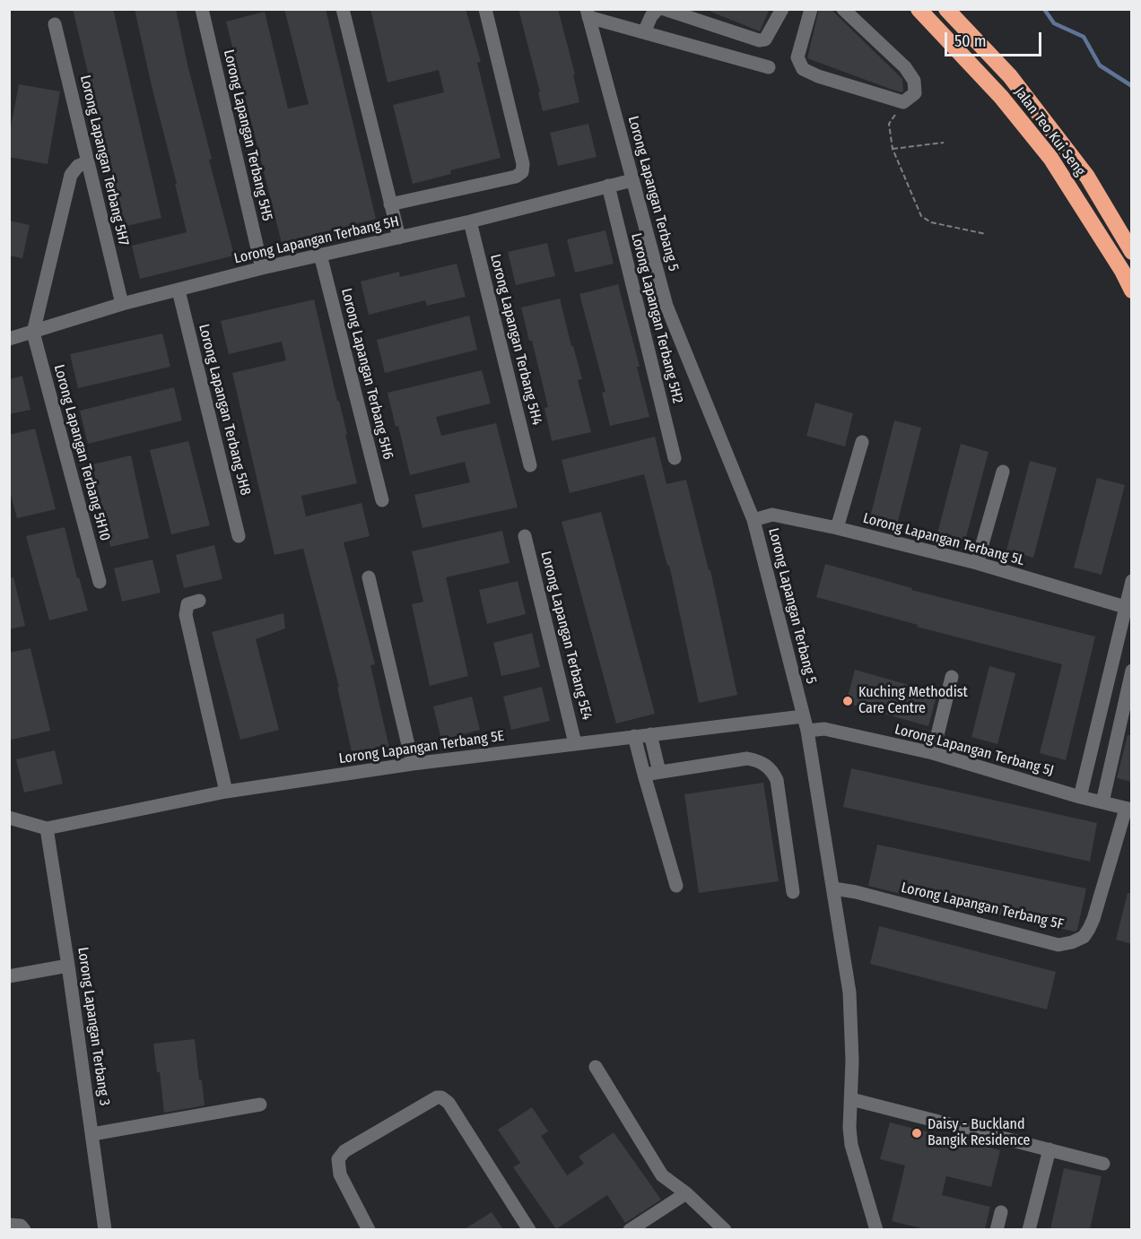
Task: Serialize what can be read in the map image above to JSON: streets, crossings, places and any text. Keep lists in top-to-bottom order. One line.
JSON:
{"streets":{"highway":["Jalan Teo Kui Seng"],"street":["Lorong Lapangan Terbang 5H5","Lorong Lapangan Terbang 5H7","Lorong Lapangan Terbang 5","Lorong Lapangan Terbang 5H","Lorong Lapangan Terbang 5H2","Lorong Lapangan Terbang 5H4","Lorong Lapangan Terbang 5H6","Lorong Lapangan Terbang 5H8","Lorong Lapangan Terbang 5H10","Lorong Lapangan Terbang 5L","Lorong Lapangan Terbang 5E4","Lorong Lapangan Terbang 5E","Lorong Lapangan Terbang 5J","Lorong Lapangan Terbang 5F","Lorong Lapangan Terbang 3"]},"crossings":[["Lorong Lapangan Terbang 5H5","Lorong Lapangan Terbang 5H"],["Lorong Lapangan Terbang 5H7","Lorong Lapangan Terbang 5H"],["Lorong Lapangan Terbang 5","Lorong Lapangan Terbang 5H"],["Lorong Lapangan Terbang 5","Lorong Lapangan Terbang 5L"],["Lorong Lapangan Terbang 5","Lorong Lapangan Terbang 5E"],["Lorong Lapangan Terbang 5","Lorong Lapangan Terbang 5J"],["Lorong Lapangan Terbang 5","Lorong Lapangan Terbang 5F"],["Lorong Lapangan Terbang 5H","Lorong Lapangan Terbang 5H2"],["Lorong Lapangan Terbang 5H","Lorong Lapangan Terbang 5H4"],["Lorong Lapangan Terbang 5H","Lorong Lapangan Terbang 5H6"],["Lorong Lapangan Terbang 5H","Lorong Lapangan Terbang 5H8"],["Lorong Lapangan Terbang 5H","Lorong Lapangan Terbang 5H10"],["Lorong Lapangan Terbang 5E4","Lorong Lapangan Terbang 5E"],["Lorong Lapangan Terbang 5E","Lorong Lapangan Terbang 3"],["Lorong Lapangan Terbang 5J","Lorong Lapangan Terbang 5F"]],"places":["Kuching Methodist Care Centre","Daisy - Buckland Bangik Residence"],"scale_bar":"50 m"}
